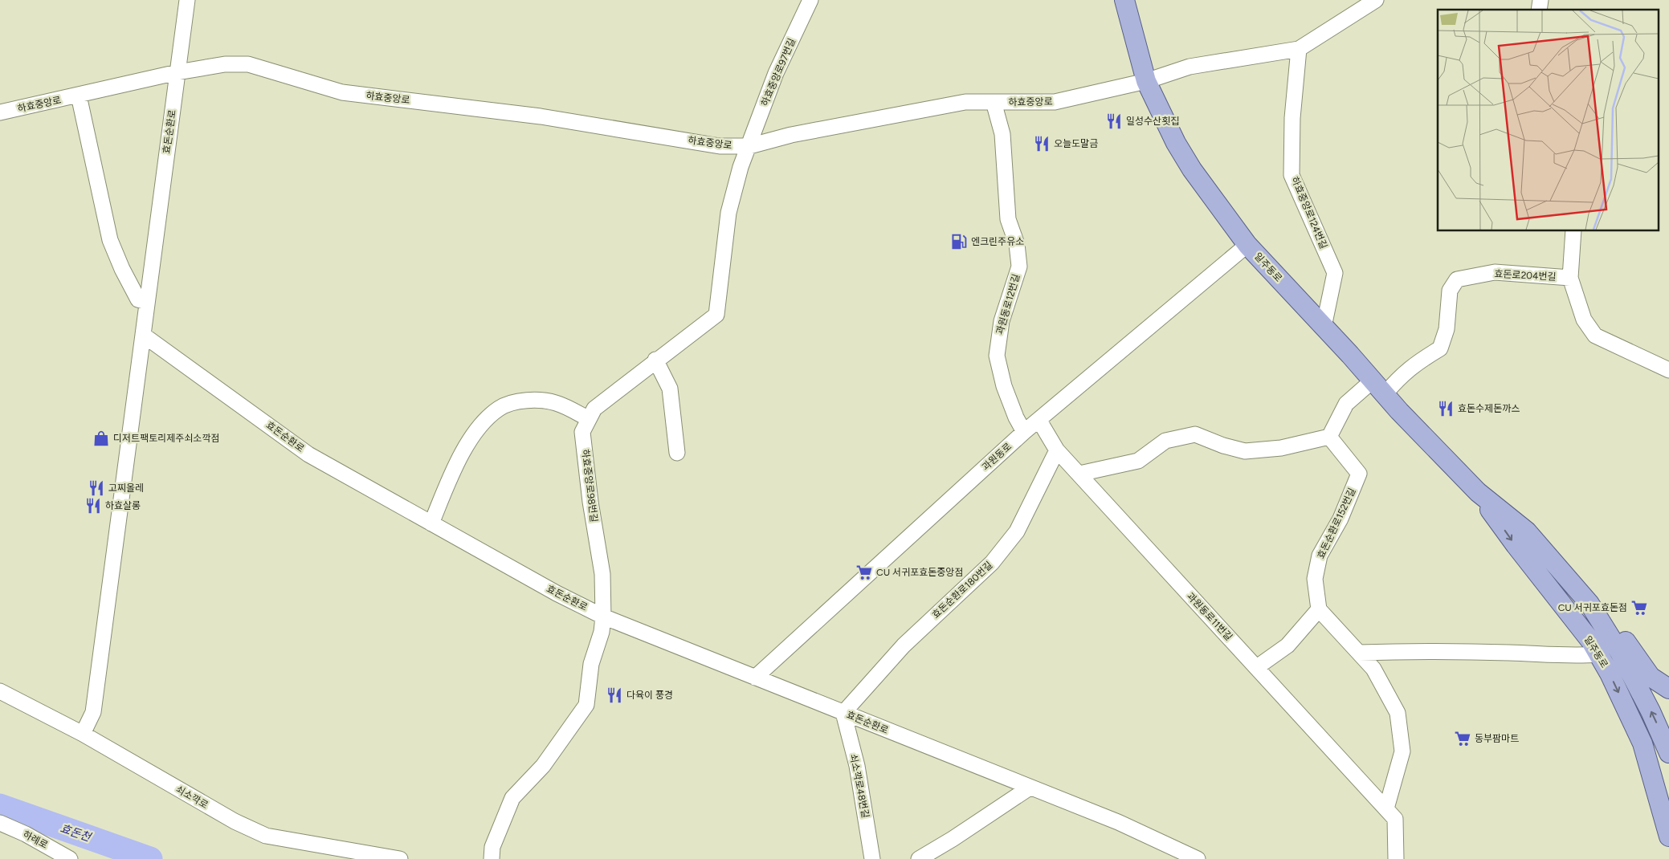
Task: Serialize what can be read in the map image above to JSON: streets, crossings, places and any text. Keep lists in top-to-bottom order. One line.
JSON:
{"streets":{"main road":["일주동로"],"street":["하효중앙로97번길","하효중앙로","효돈순환로","하효중앙로124번길","효돈로204번길","과원동로12번길","과원동로","하효중앙로98번길","효돈순환로152번길","효돈순환로180번길","과원동로11번길","쇠소깍로48번길","쇠소깍로","하례로"]},"crossings":[["하효중앙로97번길","하효중앙로"],["하효중앙로97번길","하효중앙로98번길"],["하효중앙로","효돈순환로"],["하효중앙로","하효중앙로124번길"],["하효중앙로","일주동로"],["하효중앙로","과원동로12번길"],["하효중앙로","하효중앙로98번길"],["효돈순환로","과원동로"],["효돈순환로","하효중앙로98번길"],["효돈순환로","효돈순환로180번길"],["효돈순환로","쇠소깍로48번길"],["효돈순환로","쇠소깍로"],["하효중앙로124번길","일주동로"],["일주동로","효돈로204번길"],["일주동로","과원동로"],["과원동로12번길","과원동로"],["과원동로","과원동로11번길"],["효돈순환로180번길","과원동로11번길"],["효돈순환로180번길","쇠소깍로48번길"]],"water":["효돈천"],"places":{"restaurant":["일성수산횟집","오늘도말금","효돈수제돈까스","고찌올레","하효살롱","다육이 풍경"],"fuel station":["엔크린주유소"],"shop":["디저트팩토리제주쇠소깍점"],"supermarket":["CU 서귀포효돈중앙점","CU 서귀포효돈점","동부팜마트"]}}
